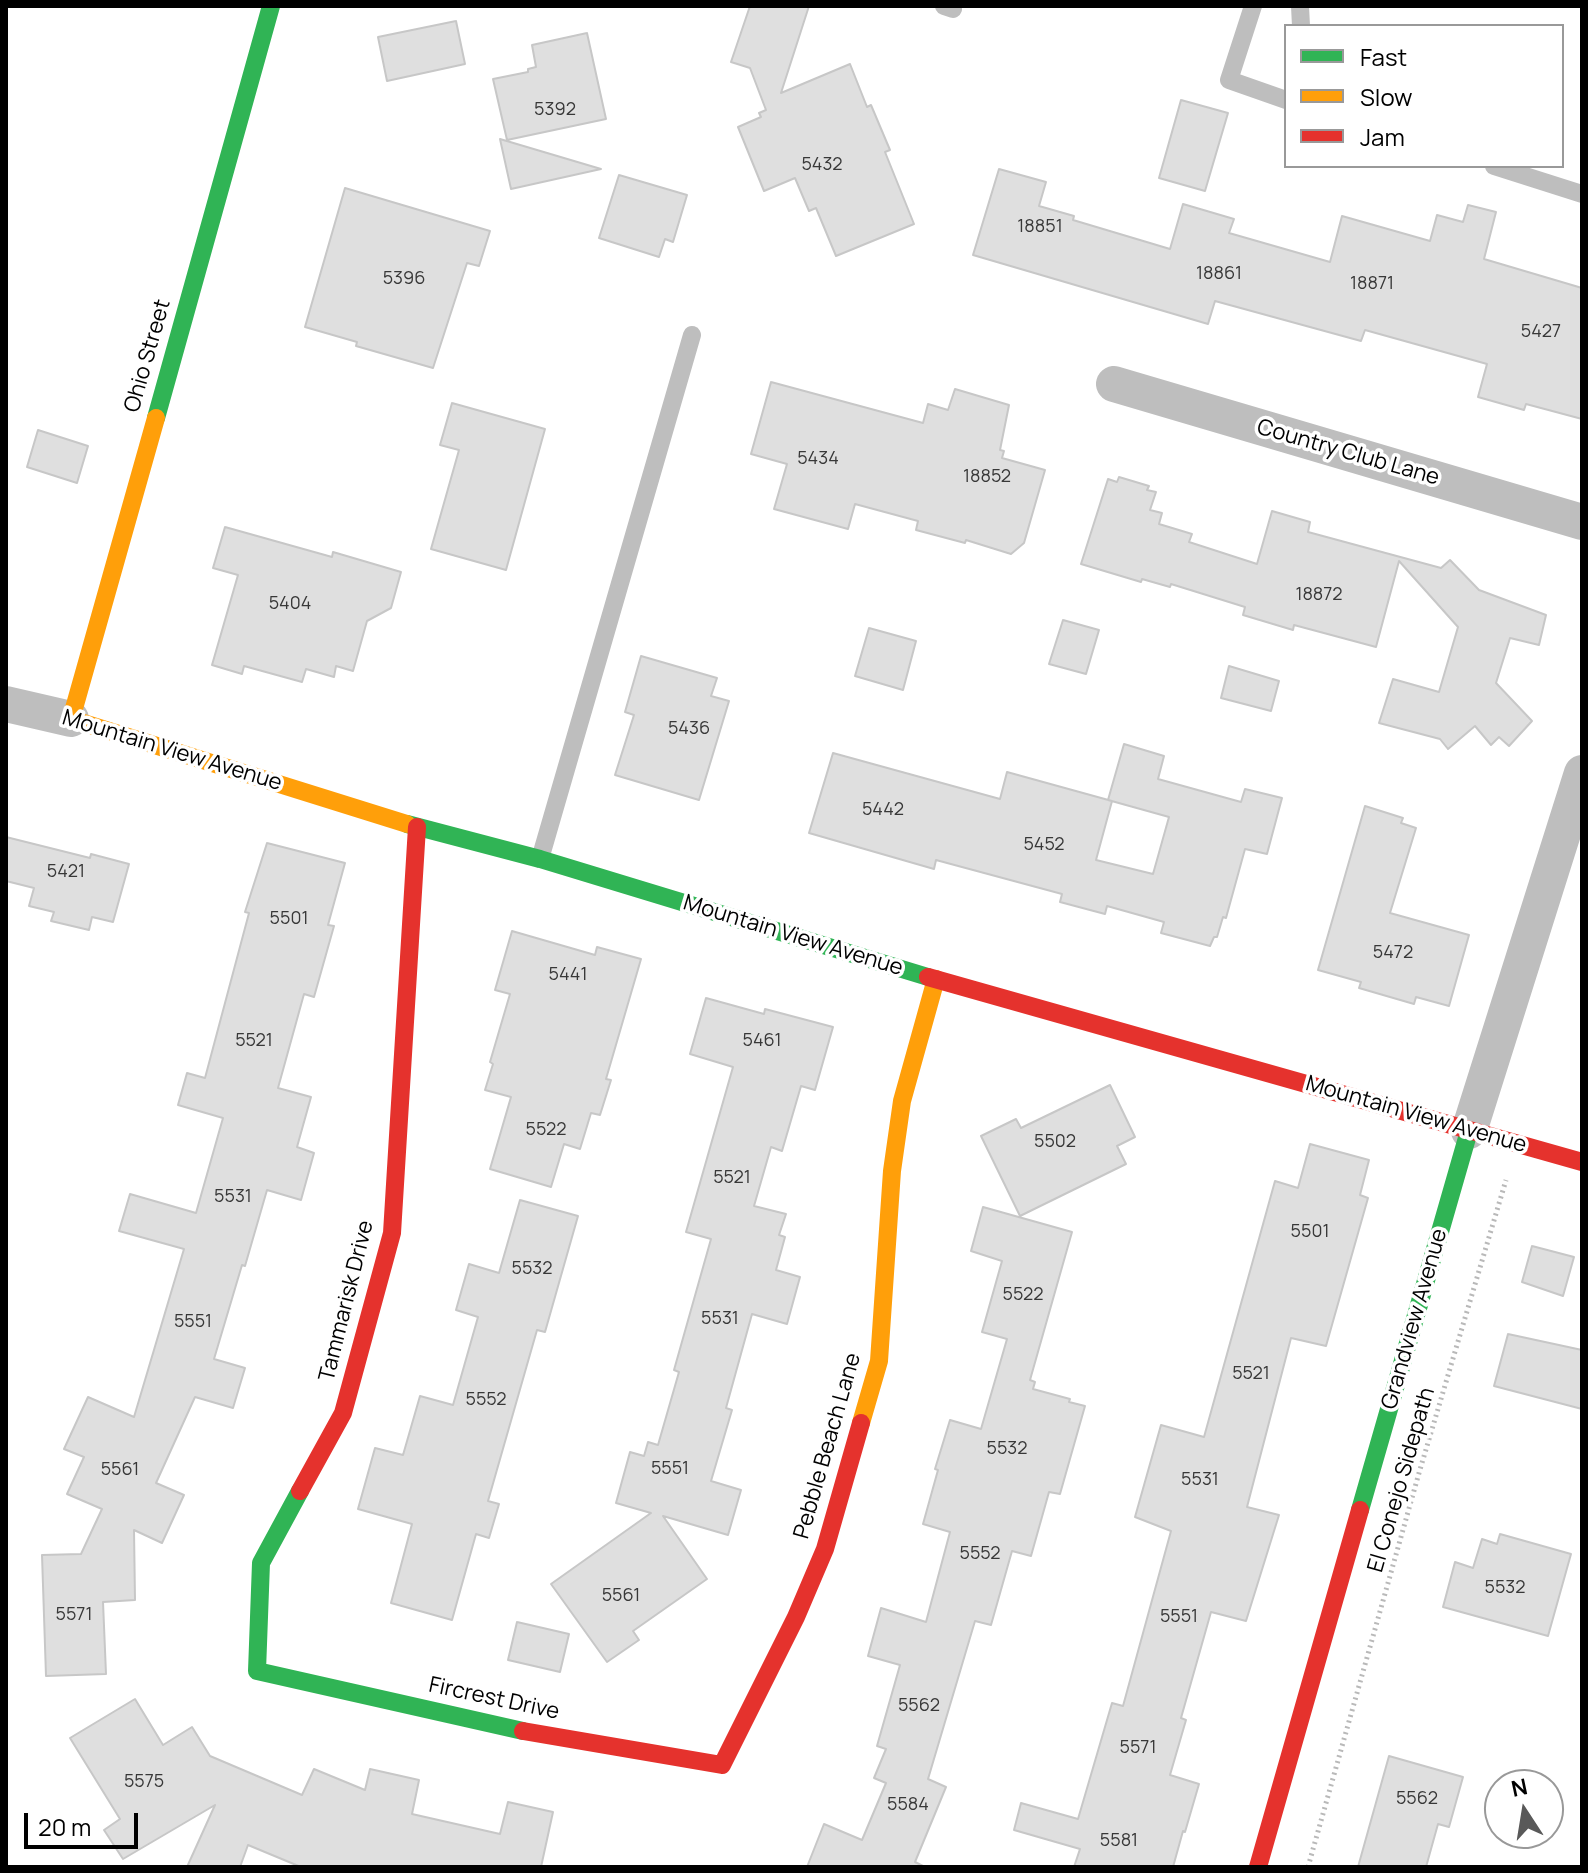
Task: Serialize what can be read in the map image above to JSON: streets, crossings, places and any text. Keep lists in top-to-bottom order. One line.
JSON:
{"streets":{"street":["Ohio Street","Country Club Lane","Mountain View Avenue","Tammarisk Drive","Grandview Avenue","Pebble Beach Lane","Fircrest Drive"],"path":["El Conejo Sidepath"]},"crossings":[["Ohio Street","Mountain View Avenue"],["Mountain View Avenue","Tammarisk Drive"],["Mountain View Avenue","Grandview Avenue"],["Mountain View Avenue","Pebble Beach Lane"],["Tammarisk Drive","Fircrest Drive"],["Pebble Beach Lane","Fircrest Drive"]],"house_numbers":["5392","5432","18851","18861","5396","18871","5427","5434","18852","18872","5404","5436","5442","5452","5421","5501","5472","5441","5521","5461","5522","5502","5521","5531","5501","5532","5522","5531","5551","5521","5552","5532","5551","5561","5531","5552","5532","5561","5571","5551","5562","5571","5575","5562","5584","5581"],"legend":["Fast","Slow","Jam"],"scale_bar":"20 m","north":"top"}
